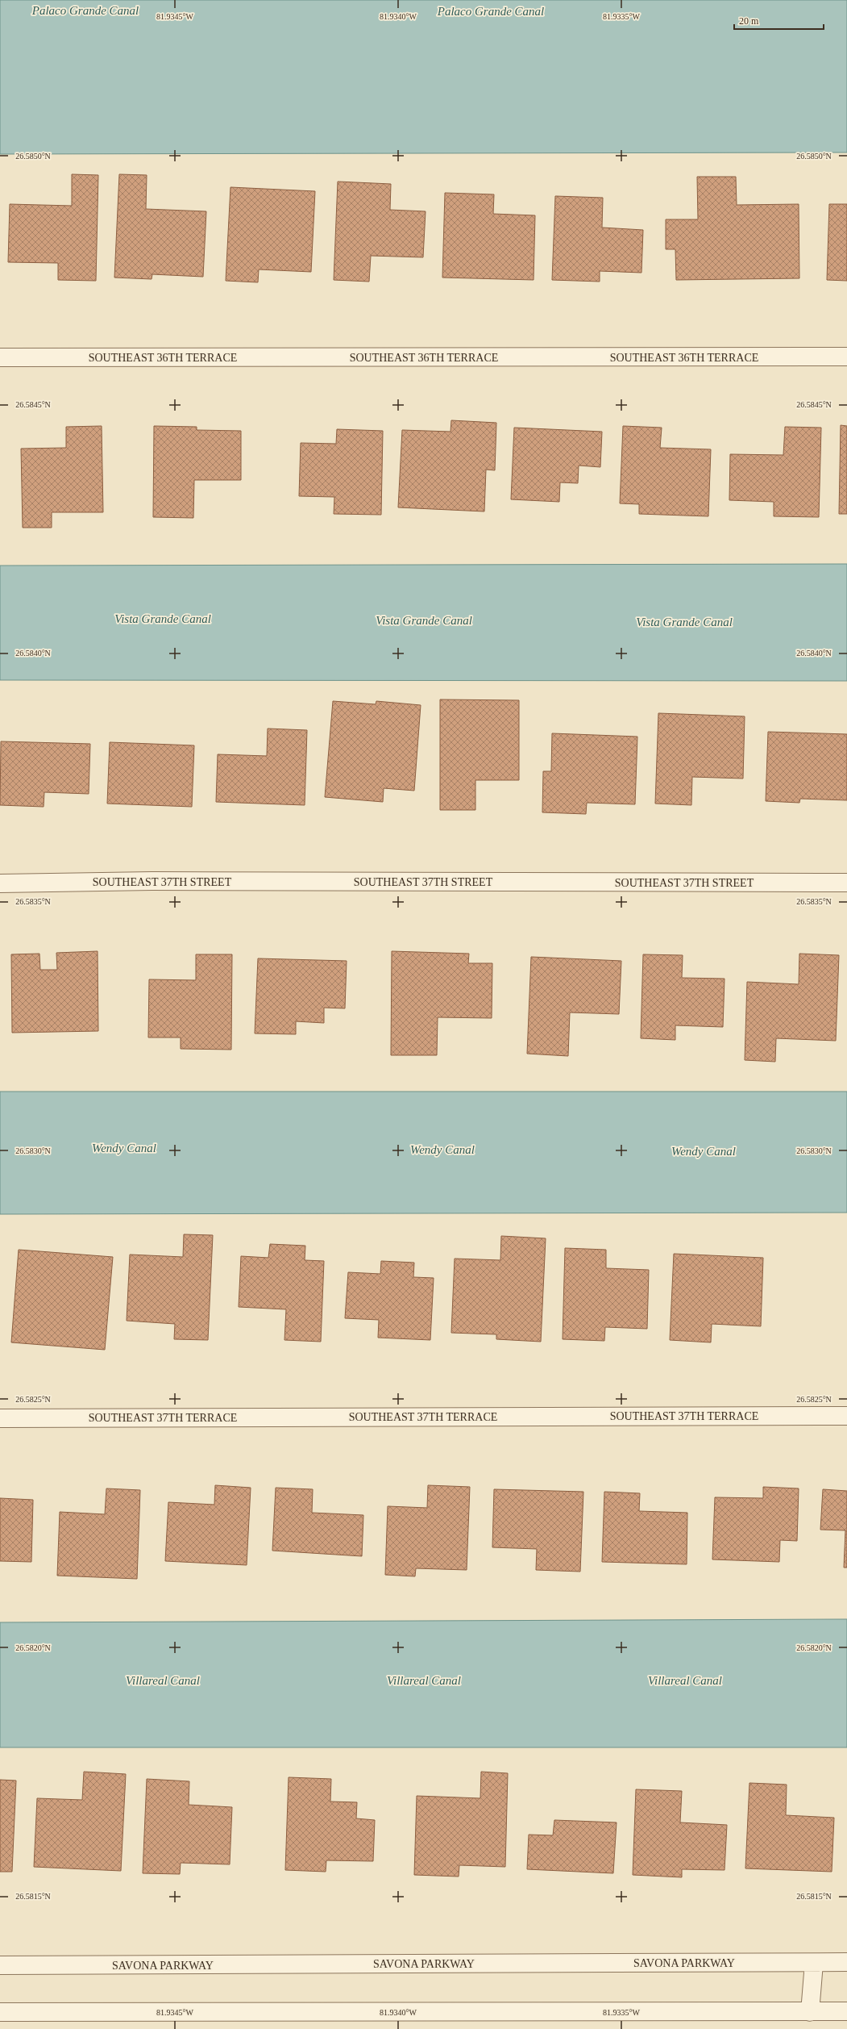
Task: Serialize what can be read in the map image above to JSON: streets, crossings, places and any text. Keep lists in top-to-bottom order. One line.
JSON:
{"streets":{"street":["SOUTHEAST 36TH TERRACE","SOUTHEAST 37TH STREET","SOUTHEAST 37TH TERRACE","SAVONA PARKWAY"]},"water":["Palaco Grande Canal","Vista Grande Canal","Wendy Canal","Villareal Canal"],"scale_bar":"20 m","coordinates":["81.9345°W","81.9340°W","81.9335°W","26.5850°N","26.5845°N","26.5840°N","26.5835°N","26.5830°N","26.5825°N","26.5820°N","26.5815°N"]}
